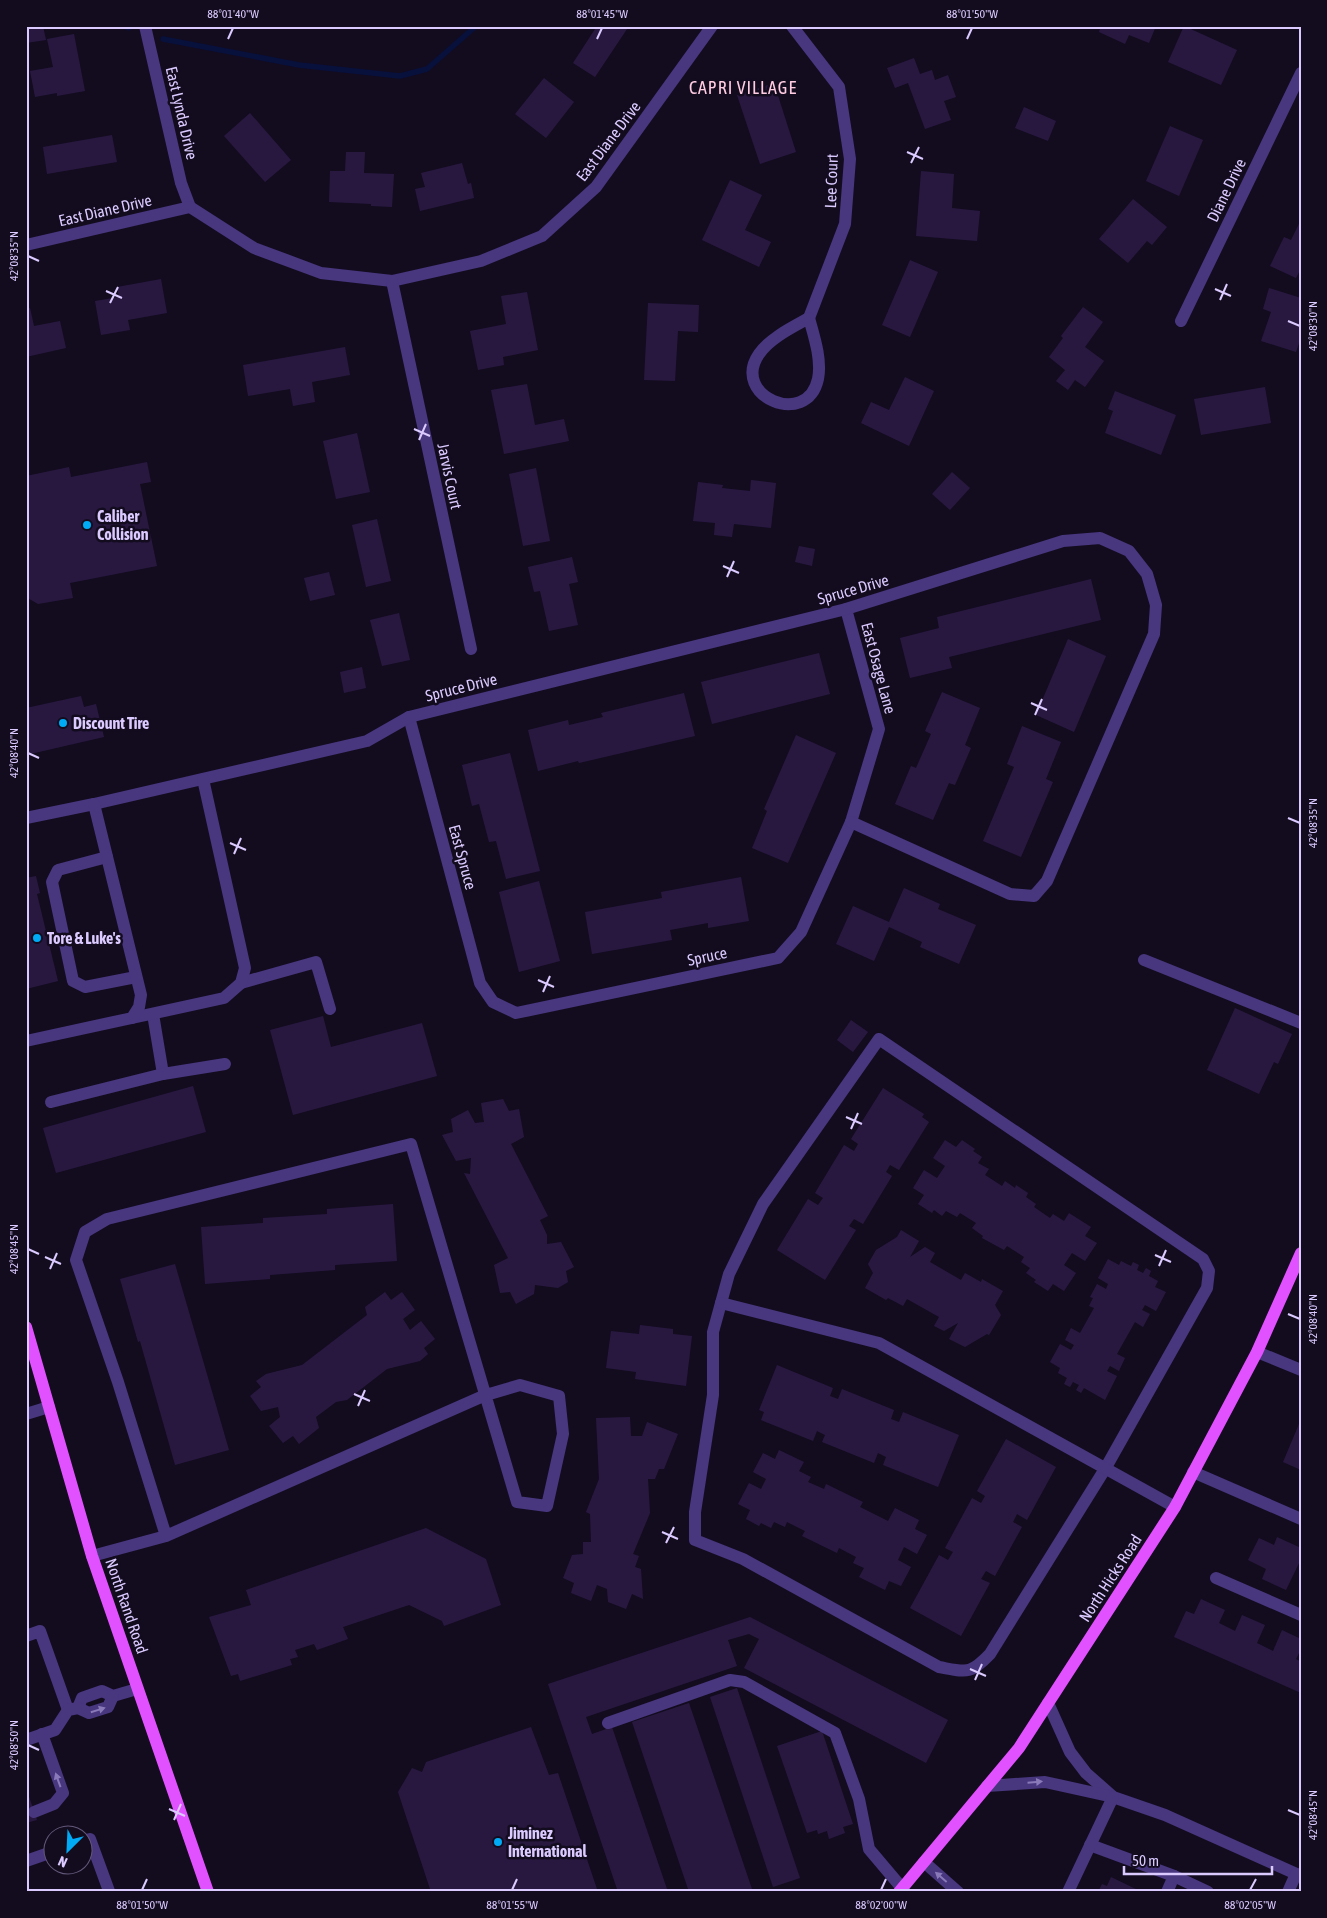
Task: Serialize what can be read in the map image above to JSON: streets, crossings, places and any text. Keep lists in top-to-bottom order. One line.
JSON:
{"streets":{"main road":["North Hicks Road","North Rand Road"],"street":["East Lynda Drive","East Diane Drive","Lee Court","Diane Drive","Jarvis Court","Spruce Drive","East Osage Lane","East Spruce","Spruce"]},"crossings":[["East Lynda Drive","East Diane Drive"],["East Diane Drive","Jarvis Court"],["Spruce Drive","East Osage Lane"],["Spruce Drive","East Spruce"],["Spruce Drive","Spruce"],["East Osage Lane","Spruce"],["East Spruce","Spruce"]],"districts":["CAPRI VILLAGE"],"places":["Caliber Collision","Discount Tire","Tore & Luke's","Jiminez International"],"scale_bar":"50 m","north":"bottom left","coordinates":["88°01'40\"W","88°01'45\"W","88°01'50\"W","42°08'35\"N","42°08'30\"N","42°08'40\"N","42°08'45\"N","42°08'50\"N","88°01'55\"W","88°02'00\"W","88°02'05\"W"]}
